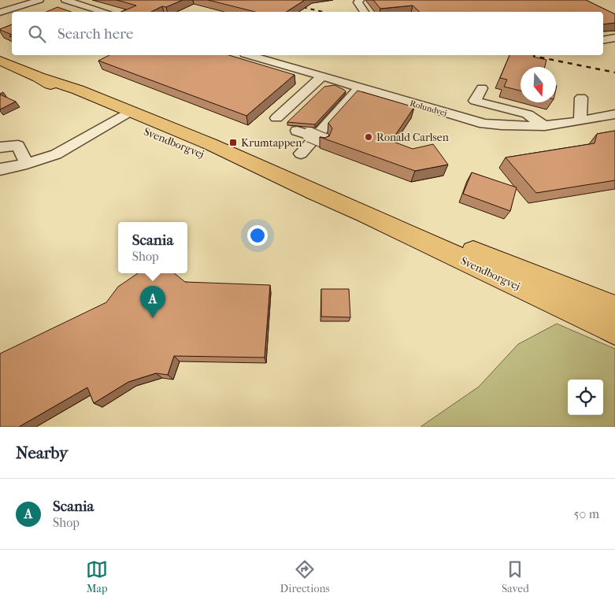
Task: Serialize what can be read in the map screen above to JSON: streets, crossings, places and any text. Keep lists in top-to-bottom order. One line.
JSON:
{"streets":{"main road":["Svendborgvej"],"street":["Rolundvej"]},"places":{"other":["Ronald Carlsen"],"transit":["Krumtappen"]},"north":"bottom","page":{"search":"Search here","popup":["Scania","Shop"],"pins":"A","heading":"Nearby","list":[{"mark":"A","name":"Scania","note":"Shop","value":"50 m"}],"nav":["Map","Directions","Saved"]}}
